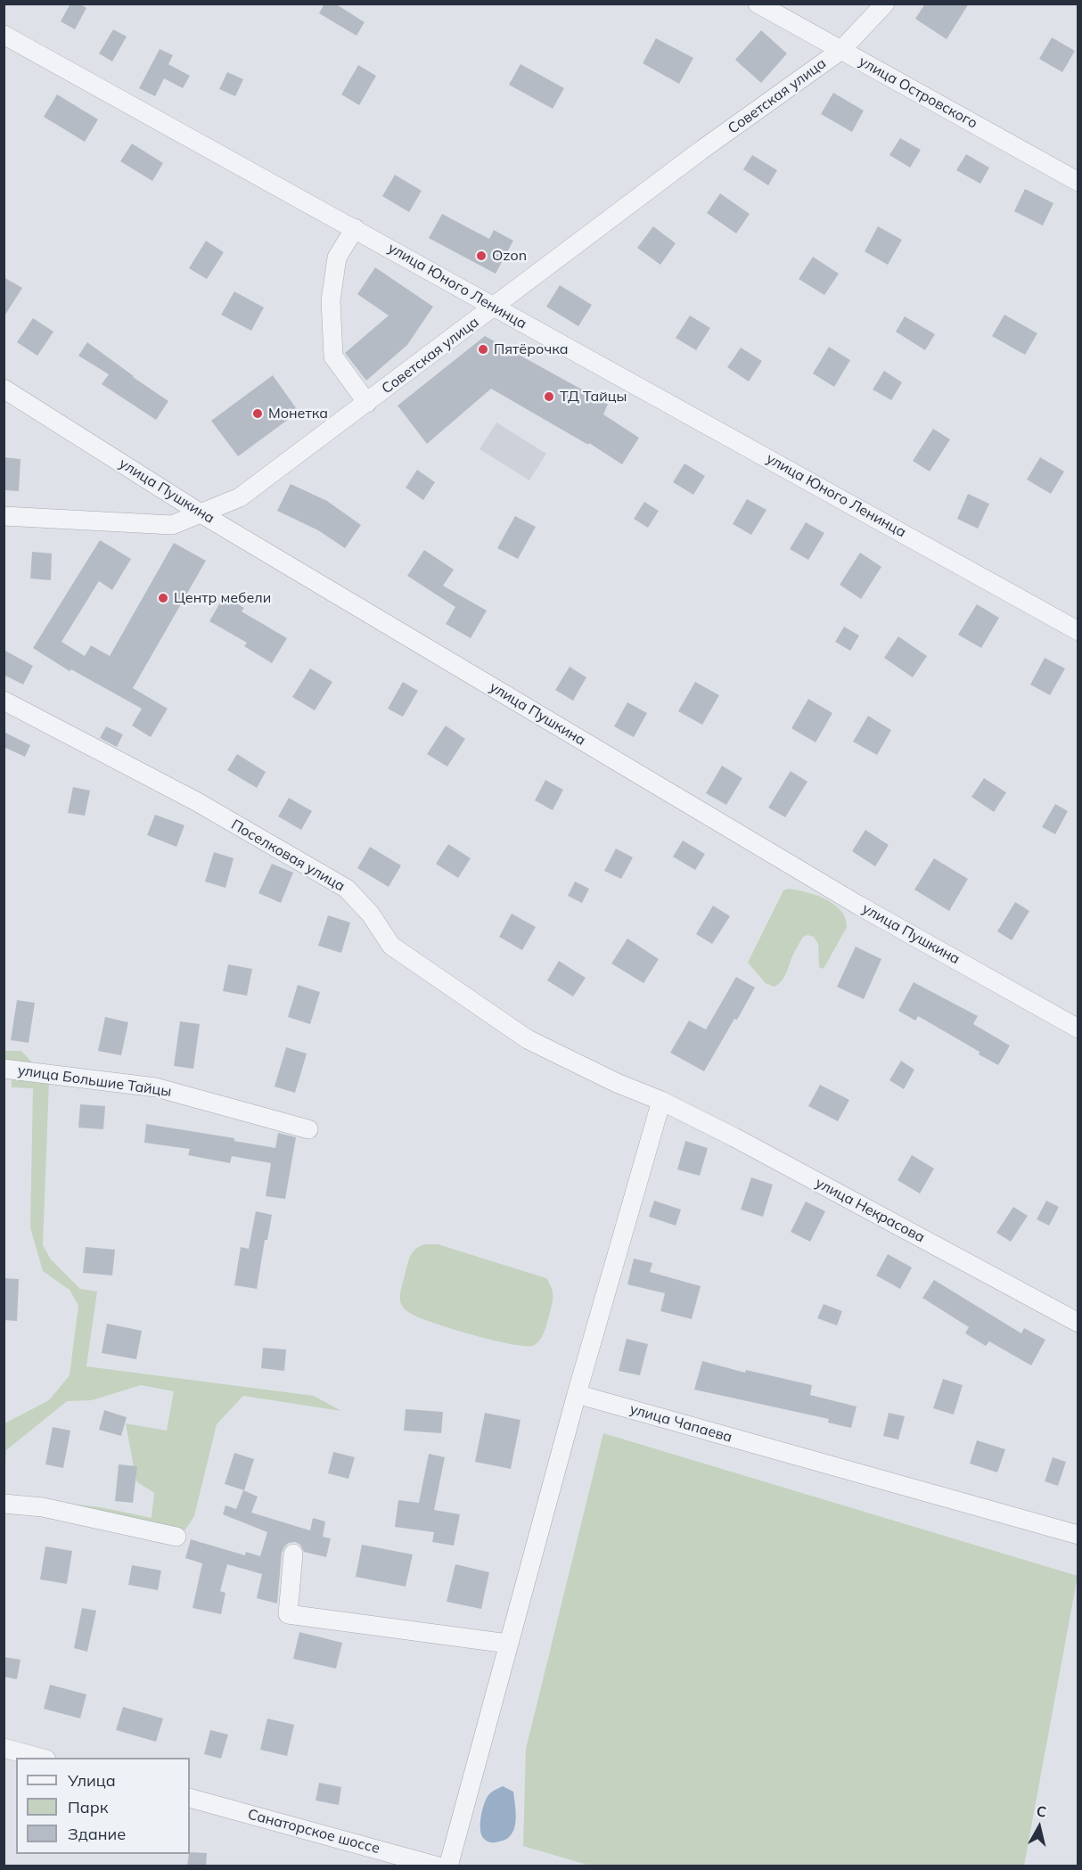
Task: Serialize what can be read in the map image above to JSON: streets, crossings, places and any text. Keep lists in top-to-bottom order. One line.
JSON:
{"streets":{"street":["улица Островского","Советская улица","улица Юного Ленинца","улица Пушкина","Поселковая улица","улица Большие Тайцы","улица Некрасова","улица Чапаева","Санаторское шоссе"]},"crossings":[["улица Островского","Советская улица"],["Советская улица","улица Юного Ленинца"],["Советская улица","улица Пушкина"],["Поселковая улица","улица Некрасова"]],"places":["Ozon","Пятёрочка","ТД Тайцы","Монетка","Центр мебели"],"legend":["Улица","Парк","Здание"],"north":"top"}
